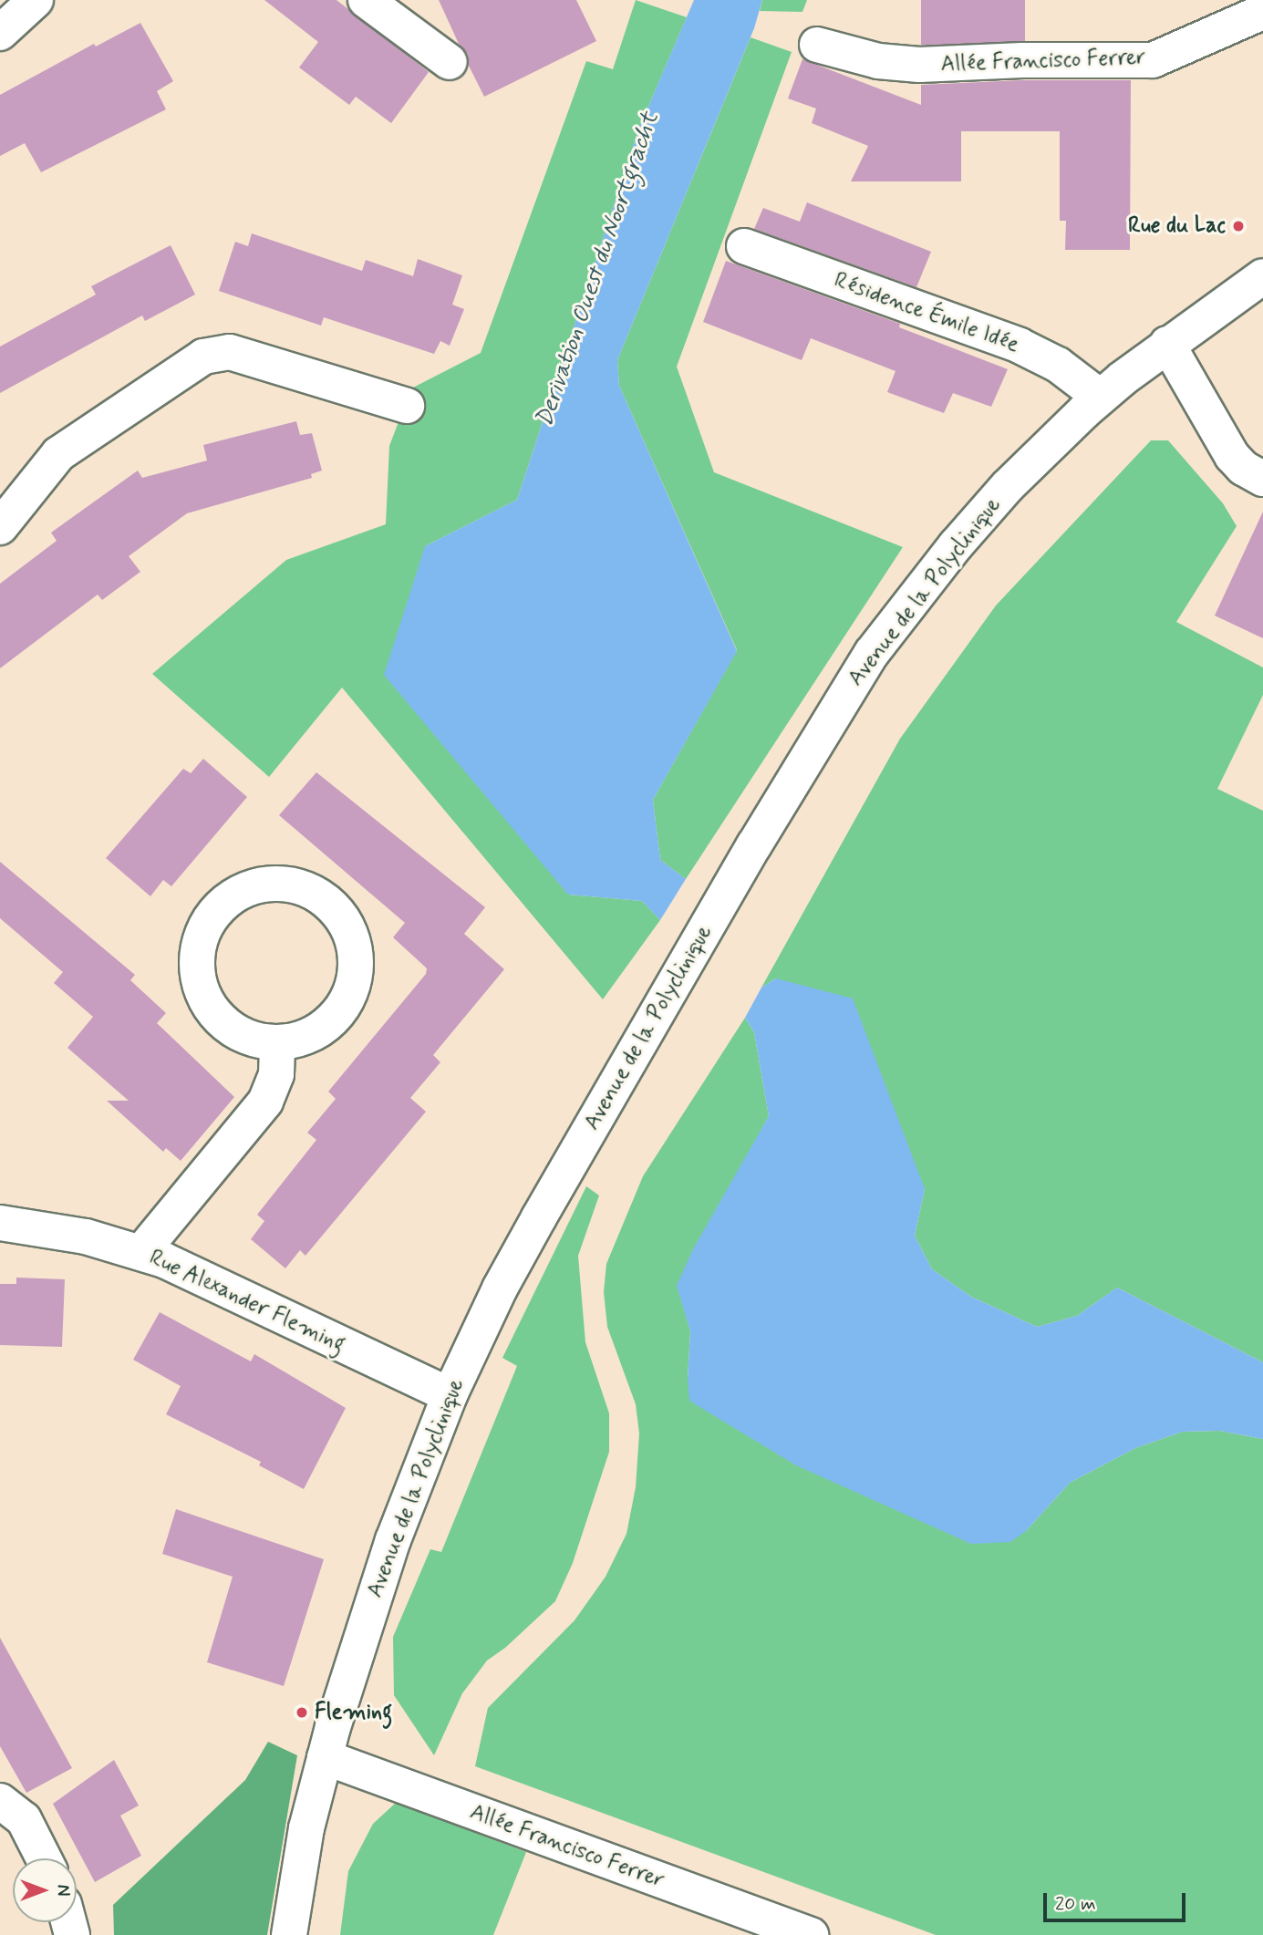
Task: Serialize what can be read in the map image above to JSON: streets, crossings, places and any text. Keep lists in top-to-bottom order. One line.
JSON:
{"streets":{"street":["Allée Francisco Ferrer","Résidence Émile Idée","Avenue de la Polyclinique","Rue Alexander Fleming"]},"crossings":[["Allée Francisco Ferrer","Avenue de la Polyclinique"],["Résidence Émile Idée","Avenue de la Polyclinique"],["Avenue de la Polyclinique","Rue Alexander Fleming"]],"water":["Derivation Ouest du Noortgracht"],"places":["Rue du Lac","Fleming"],"scale_bar":"20 m","north":"right"}
